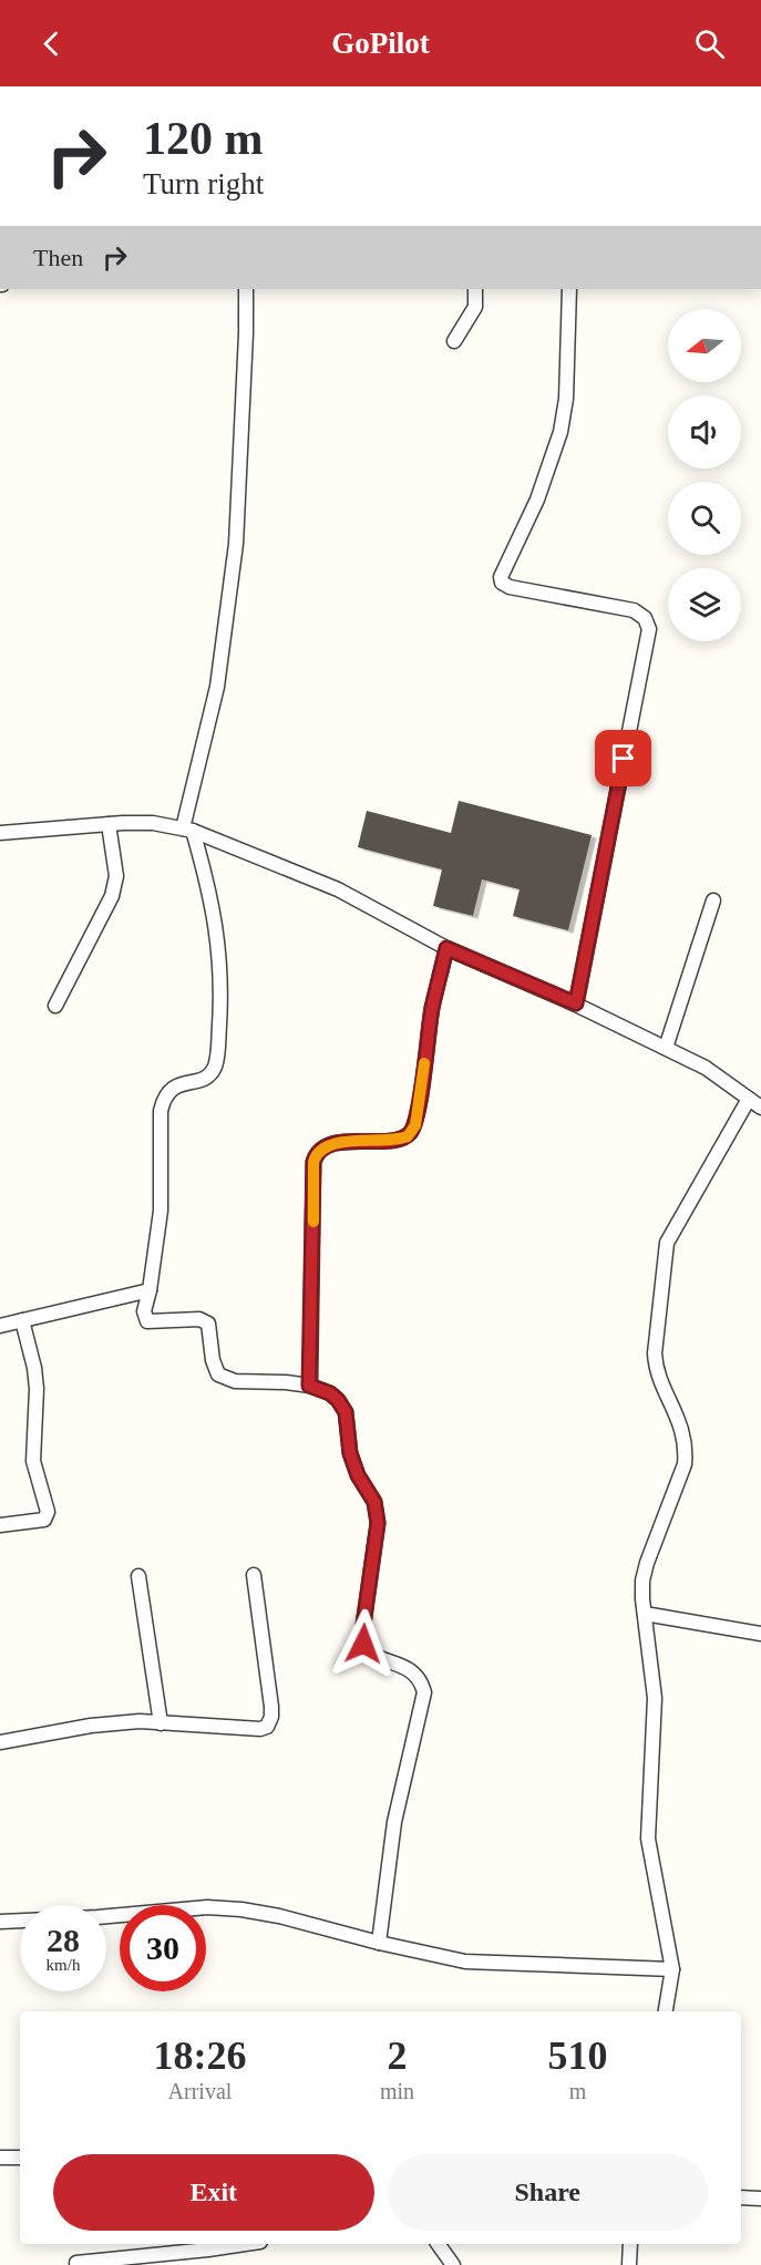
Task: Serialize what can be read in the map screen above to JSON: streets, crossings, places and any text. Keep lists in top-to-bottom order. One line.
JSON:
{"north":"left","page":{"header":"GoPilot","turn":["120 m","Turn right"],"then":"Then","speed":"28 km/h","limit":"30","eta":["18:26","Arrival","2","min","510","m"],"buttons":["Exit","Share"]}}
